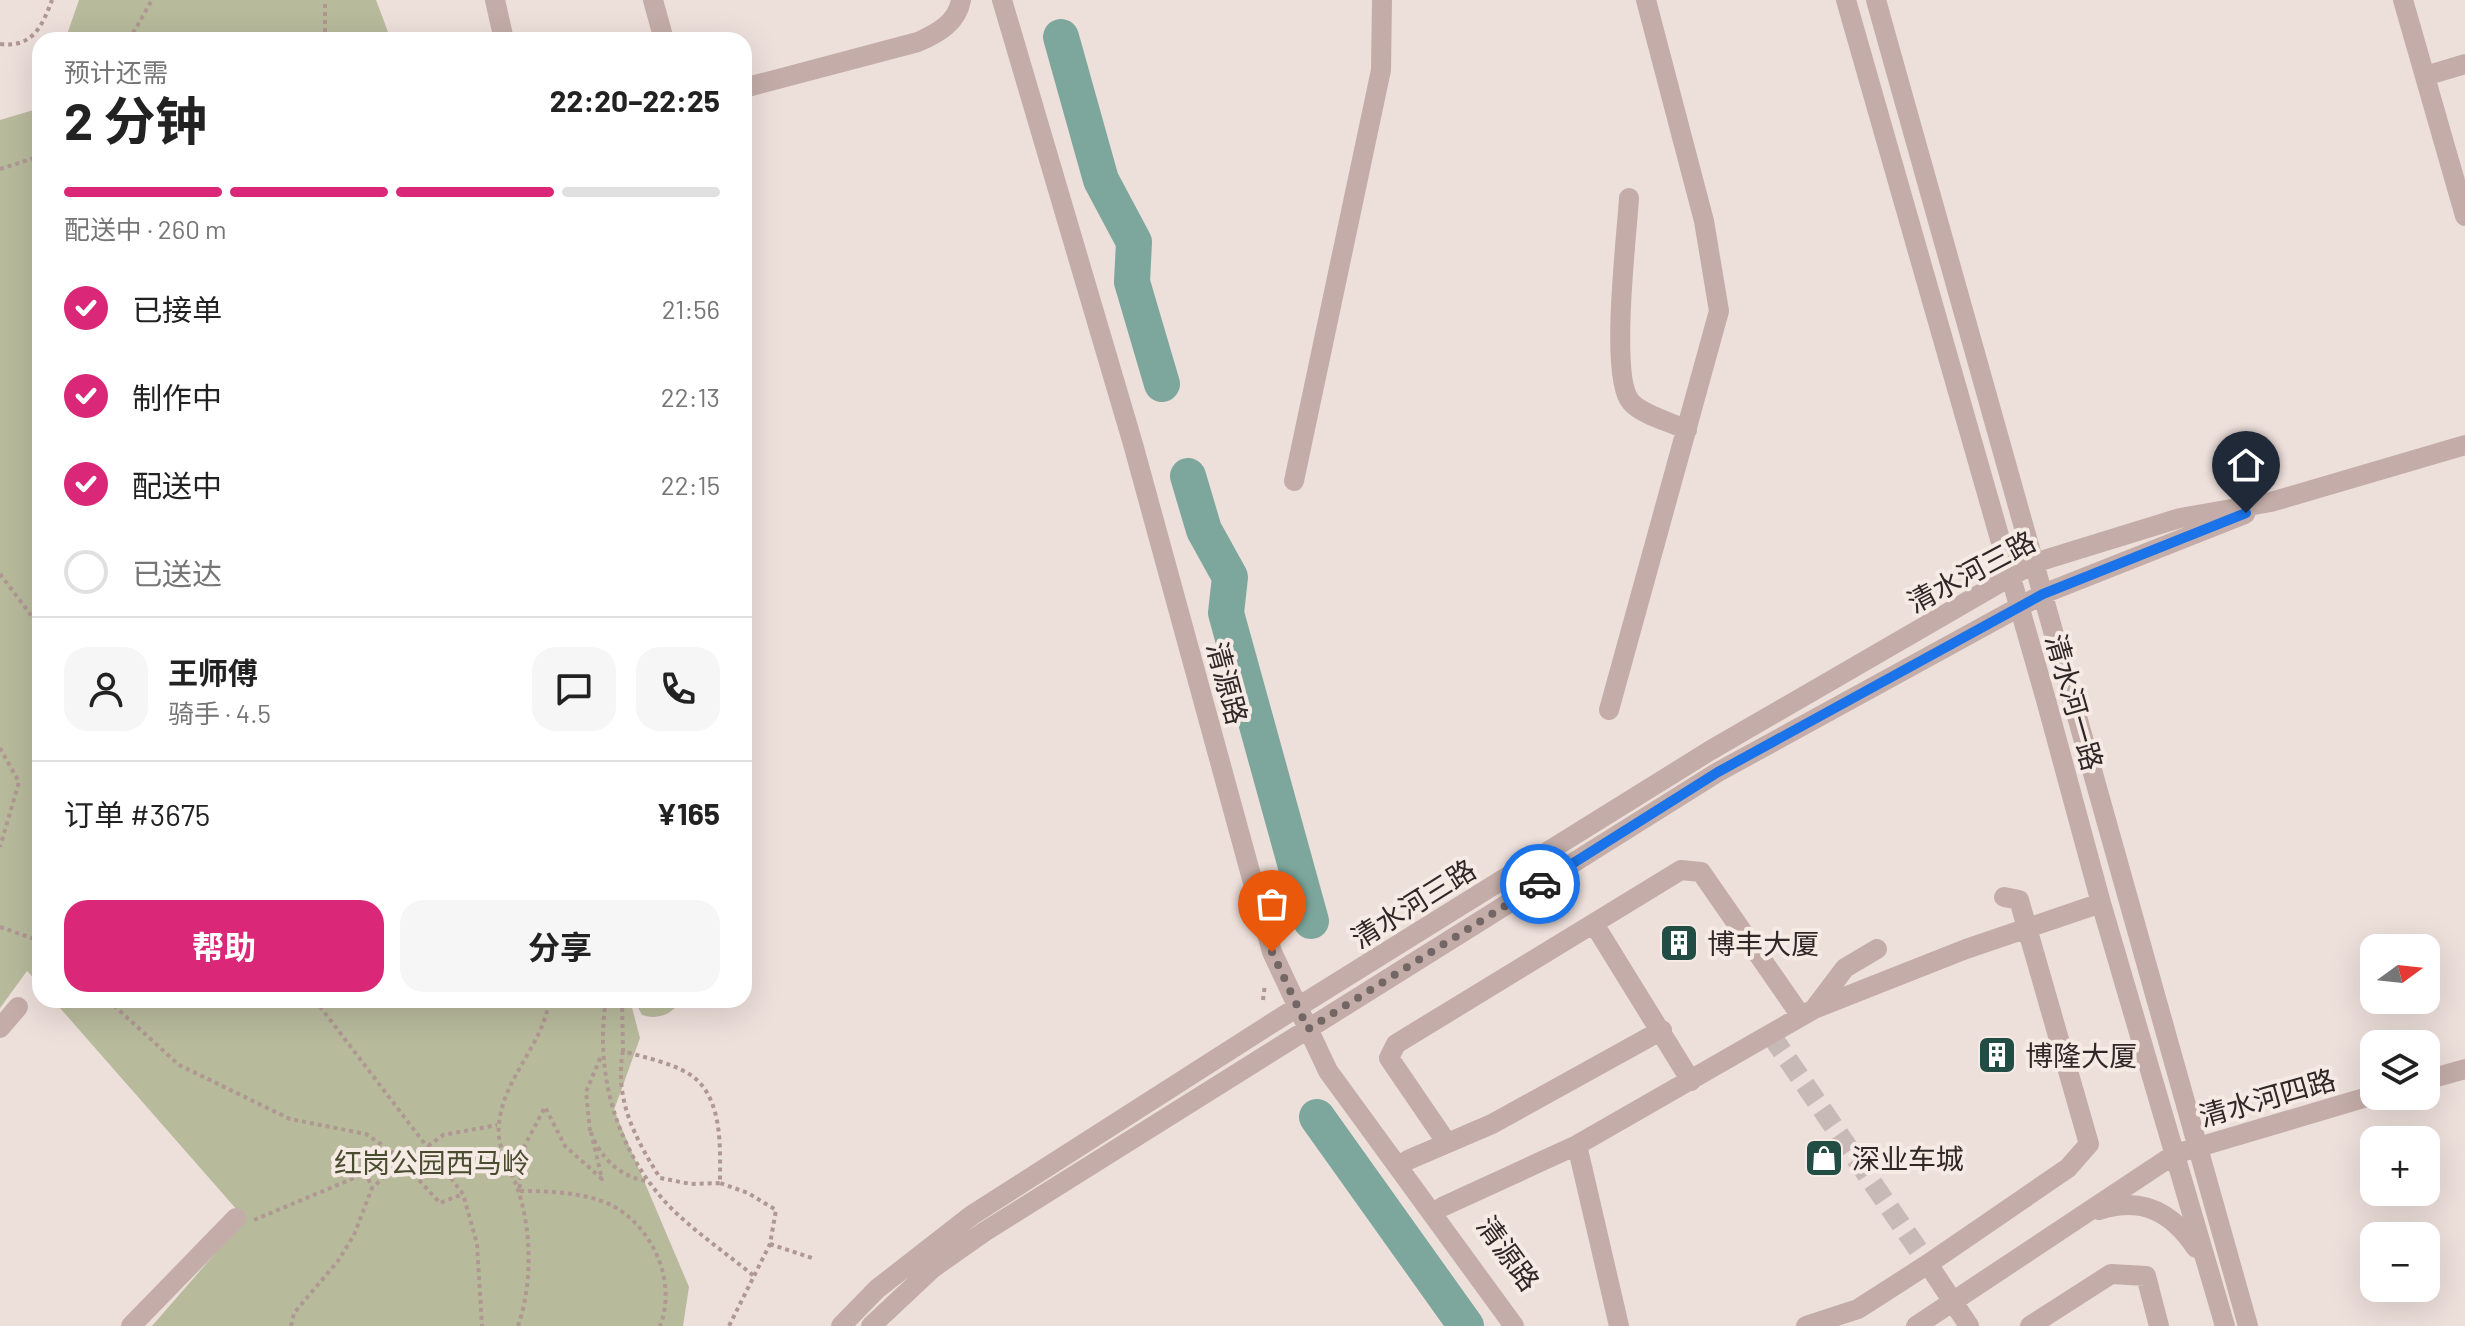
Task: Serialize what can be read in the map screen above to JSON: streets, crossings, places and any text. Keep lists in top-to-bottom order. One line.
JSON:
{"streets":{"street":["清水河三路","清源路","清水河一路","清水河四路"]},"crossings":[["清水河三路","清源路"],["清水河三路","清水河一路"],["清水河一路","清水河四路"]],"parks":["红岗公园西马岭"],"places":{"building":["博丰大厦","博隆大厦"],"shop":["深业车城"]},"north":"right","page":{"heading":["2 分钟","预计还需","22:20–22:25"],"panel":["王师傅","骑手 · 4.5","订单 #3675","¥165"],"bar":"配送中 · 260 m","list":[["已接单","21:56"],["制作中","22:13"],["配送中","22:15"],"已送达"],"buttons":["帮助","分享"],"map_buttons":["+","−"]}}
